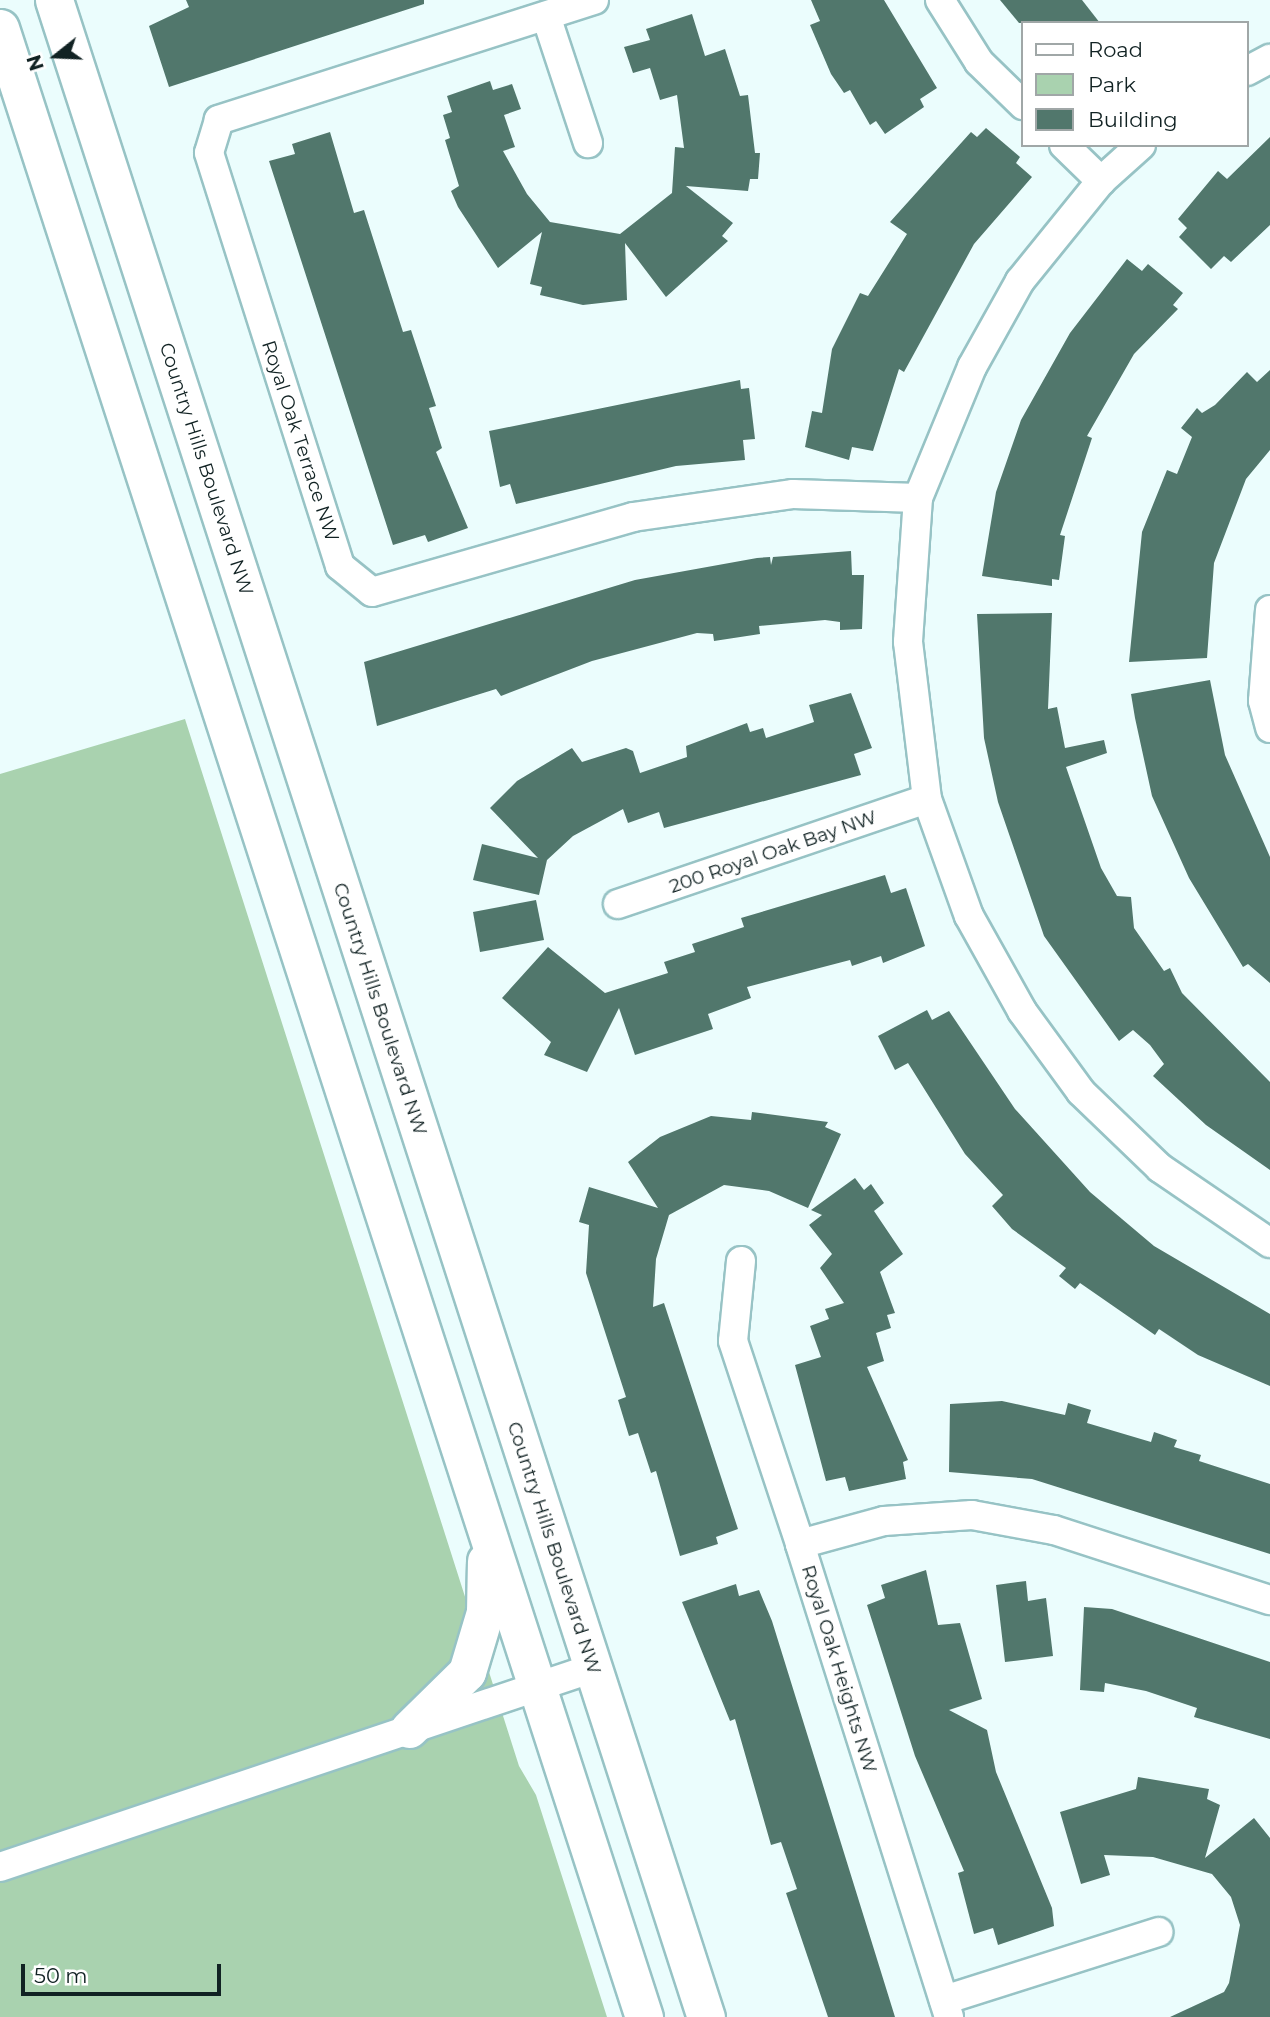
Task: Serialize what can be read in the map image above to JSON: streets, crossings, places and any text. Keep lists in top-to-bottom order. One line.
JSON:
{"streets":{"main road":["Country Hills Boulevard NW"],"street":["Royal Oak Terrace NW","200 Royal Oak Bay NW","Royal Oak Heights NW"]},"legend":["Road","Park","Building"],"scale_bar":"50 m","north":"left"}
